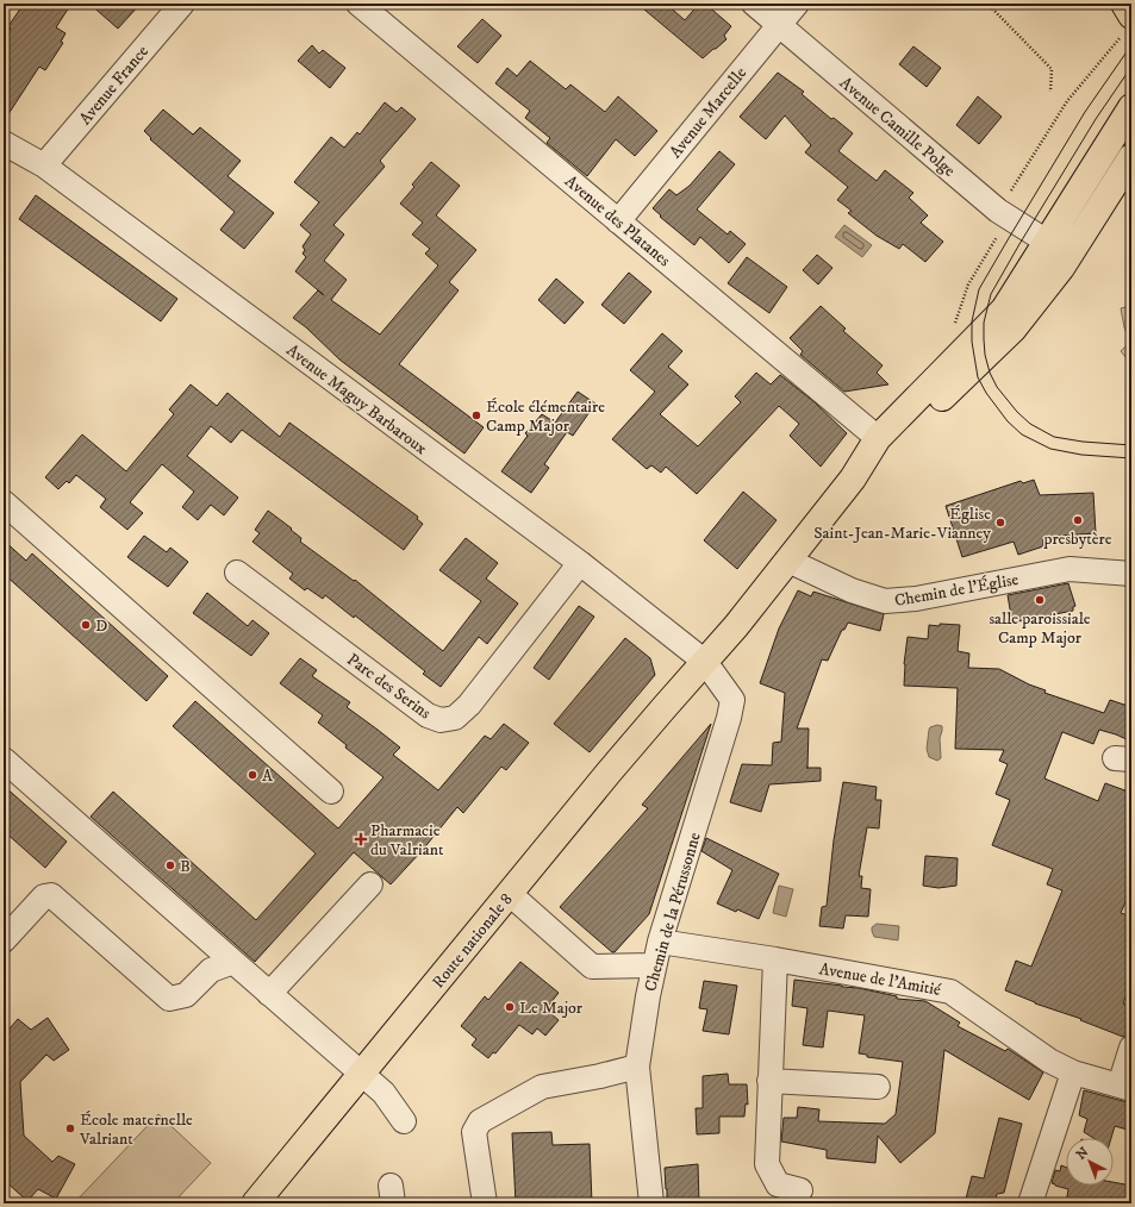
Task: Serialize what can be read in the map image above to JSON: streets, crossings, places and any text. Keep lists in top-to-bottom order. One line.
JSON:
{"streets":{"main road":["Route nationale 8"],"street":["Avenue France","Avenue Marcelle","Avenue Camille Polge","Avenue des Platanes","Avenue Maguy Barbaroux","Chemin de l'Église","Parc des Serins","Chemin de la Pérussonne","Avenue de l'Amitié"]},"crossings":[["Avenue France","Avenue Maguy Barbaroux"],["Avenue Marcelle","Avenue Camille Polge"],["Avenue Marcelle","Avenue des Platanes"],["Avenue Maguy Barbaroux","Parc des Serins"],["Avenue Maguy Barbaroux","Chemin de la Pérussonne"],["Avenue Maguy Barbaroux","Route nationale 8"],["Chemin de l'Église","Route nationale 8"],["Chemin de la Pérussonne","Route nationale 8"],["Chemin de la Pérussonne","Avenue de l'Amitié"]],"places":{"other":["École élémentaire Camp Major","presbytère","Église Saint-Jean-Marie-Vianney","salle paroissiale Camp Major","D","A","B","Le Major","École maternelle Valriant"],"health":["Pharmacie du Valriant"]},"north":"top left"}
